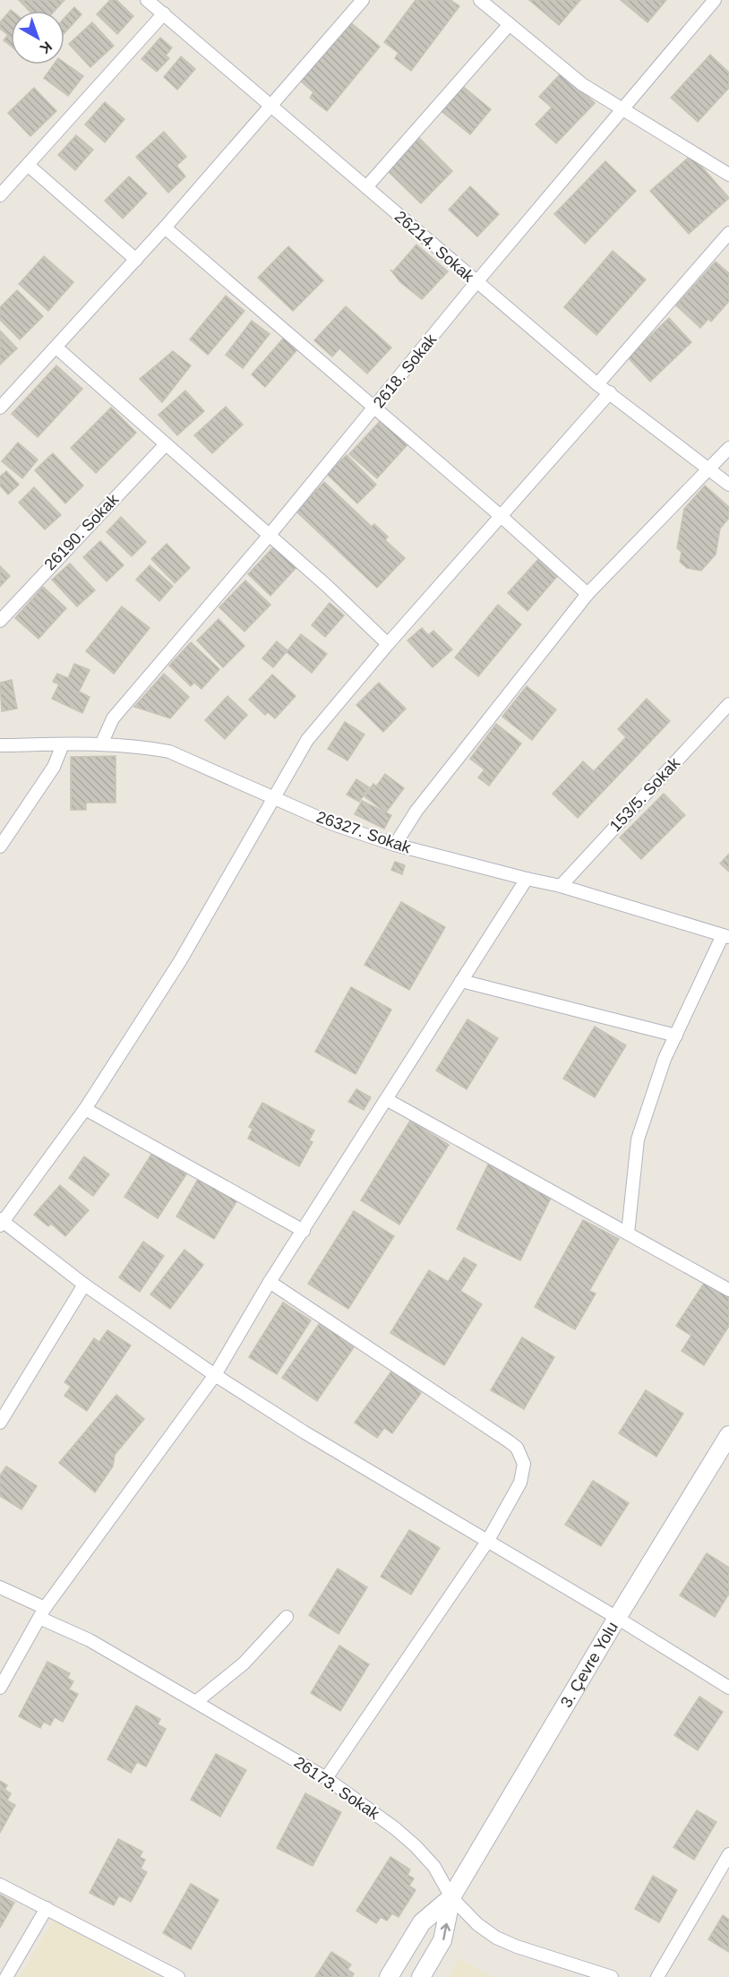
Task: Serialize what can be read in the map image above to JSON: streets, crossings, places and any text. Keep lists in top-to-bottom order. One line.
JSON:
{"streets":{"main road":["3. Çevre Yolu"],"street":["26214. Sokak","2618. Sokak","26190. Sokak","153/5. Sokak","26327. Sokak","26173. Sokak"]},"crossings":[["26214. Sokak","2618. Sokak"],["2618. Sokak","26327. Sokak"],["153/5. Sokak","26327. Sokak"],["3. Çevre Yolu","26173. Sokak"]],"north":"bottom right"}
